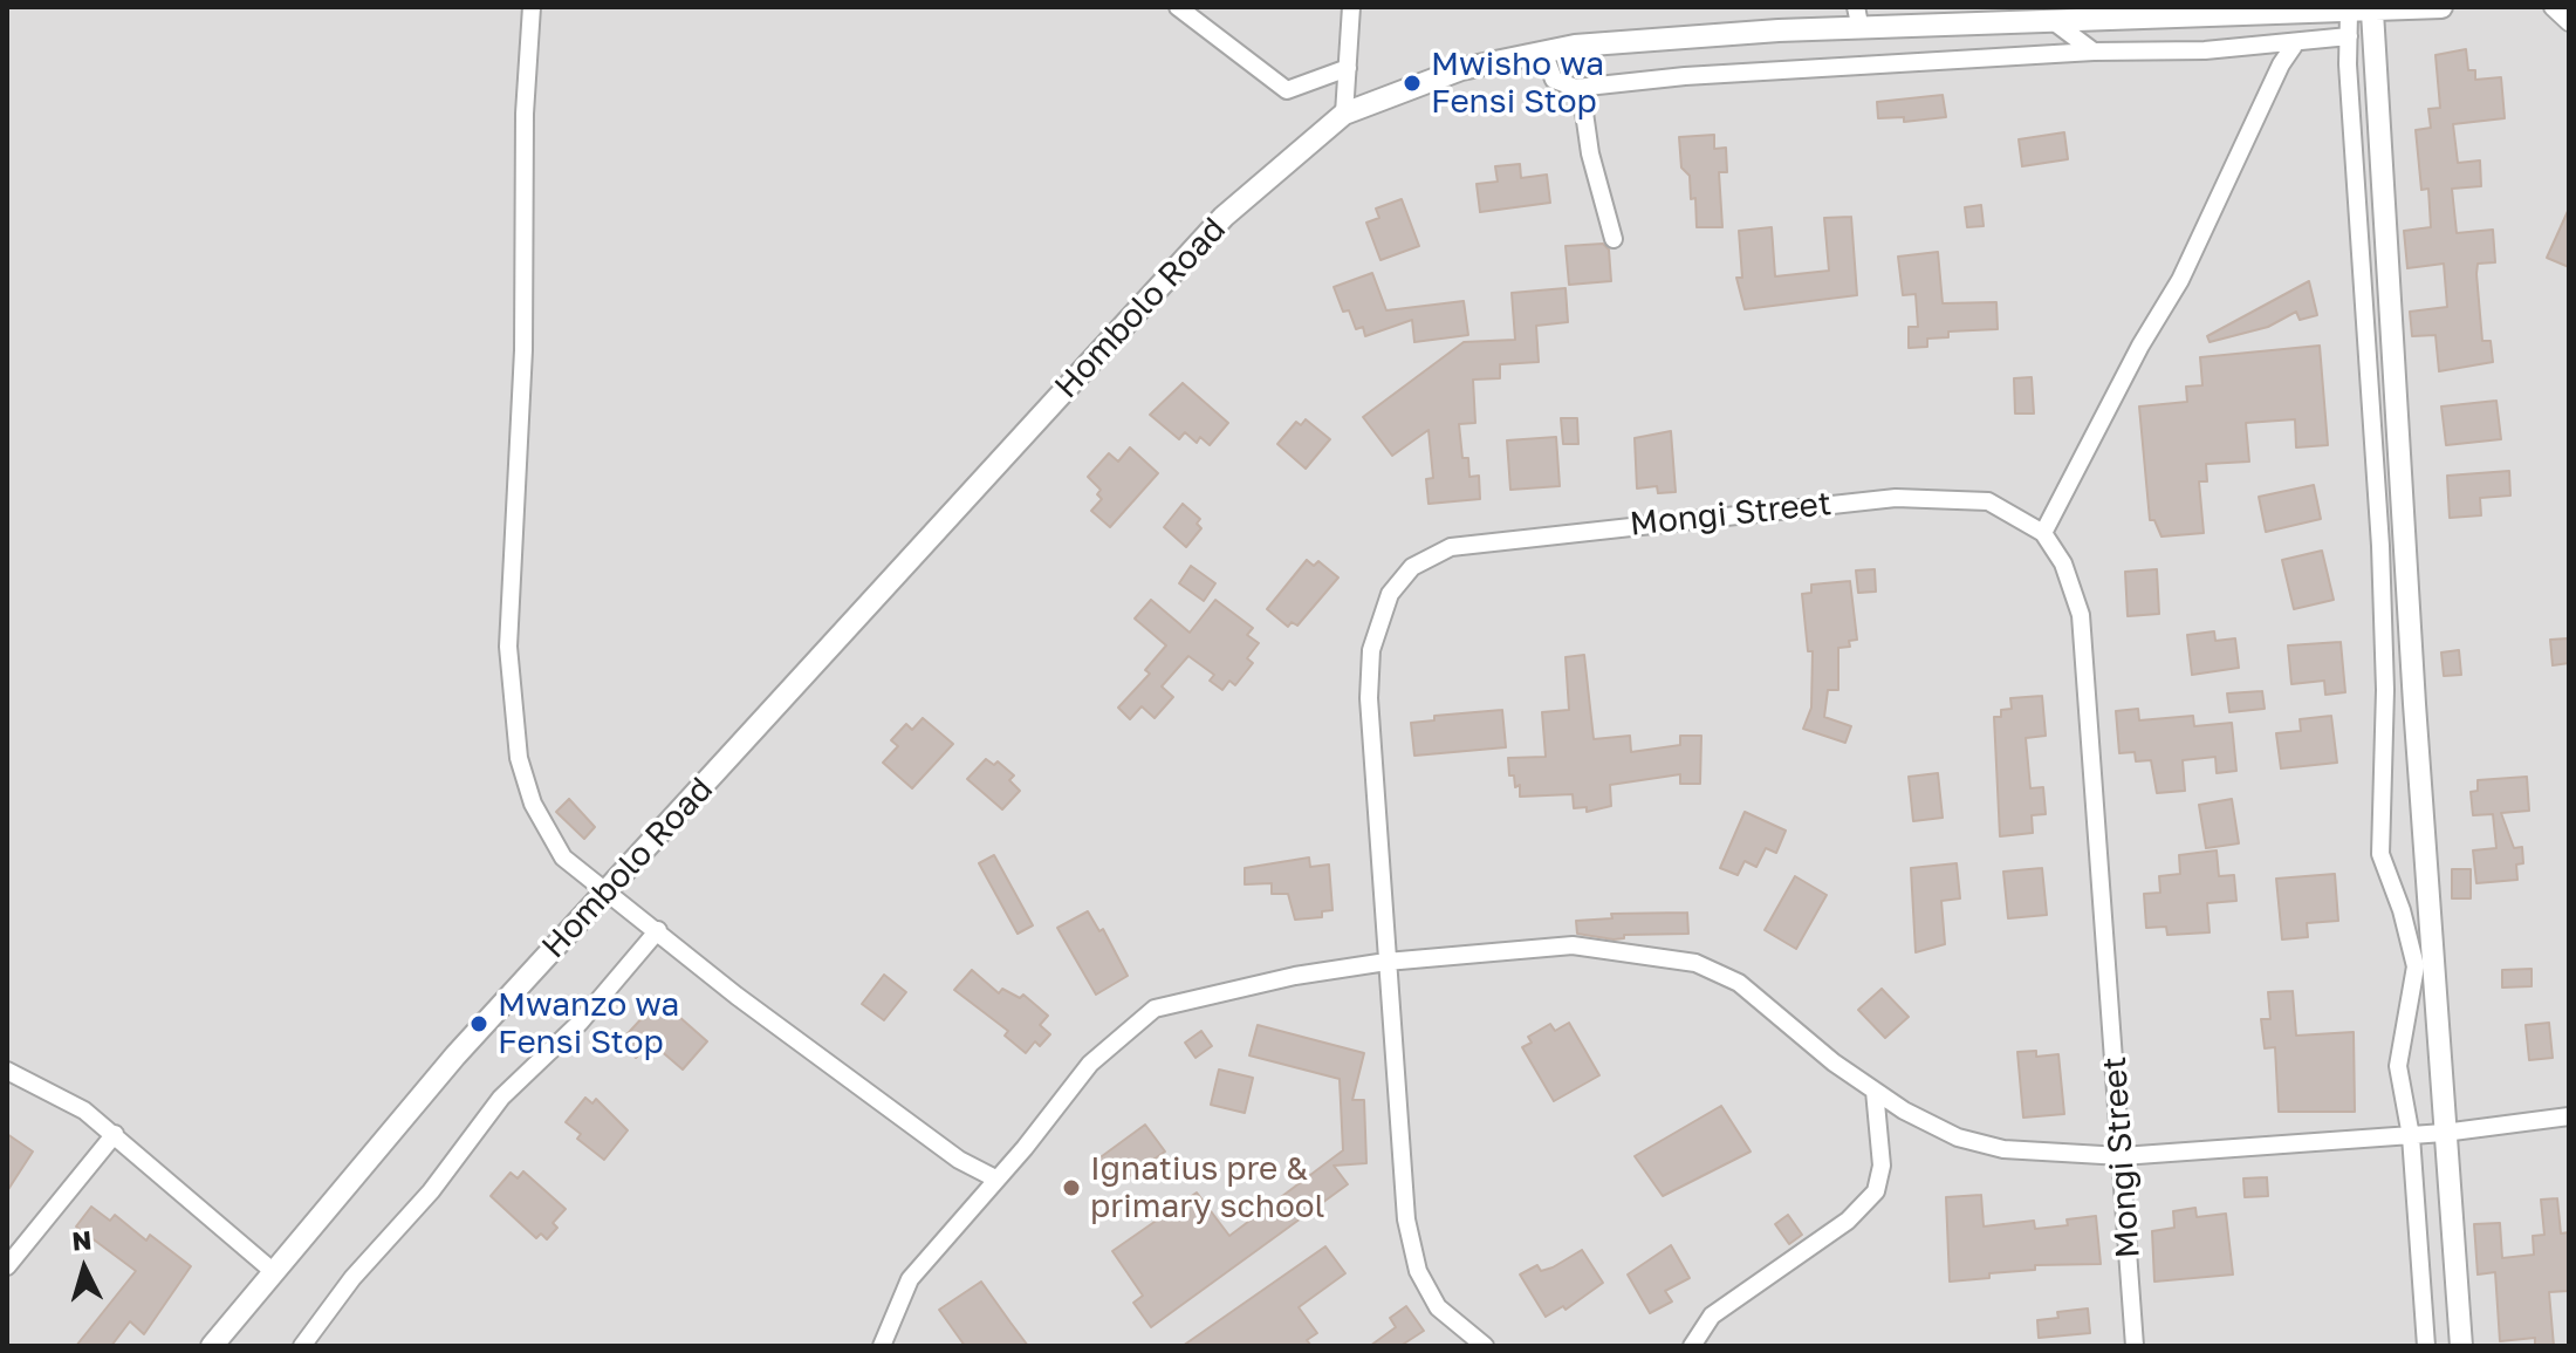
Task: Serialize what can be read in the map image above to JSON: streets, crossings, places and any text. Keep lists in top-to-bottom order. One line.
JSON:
{"streets":{"street":["Hombolo Road","Mongi Street"]},"places":["Mwisho wa Fensi Stop","Mwanzo wa Fensi Stop","Ignatius pre & primary school"],"north":"top"}
